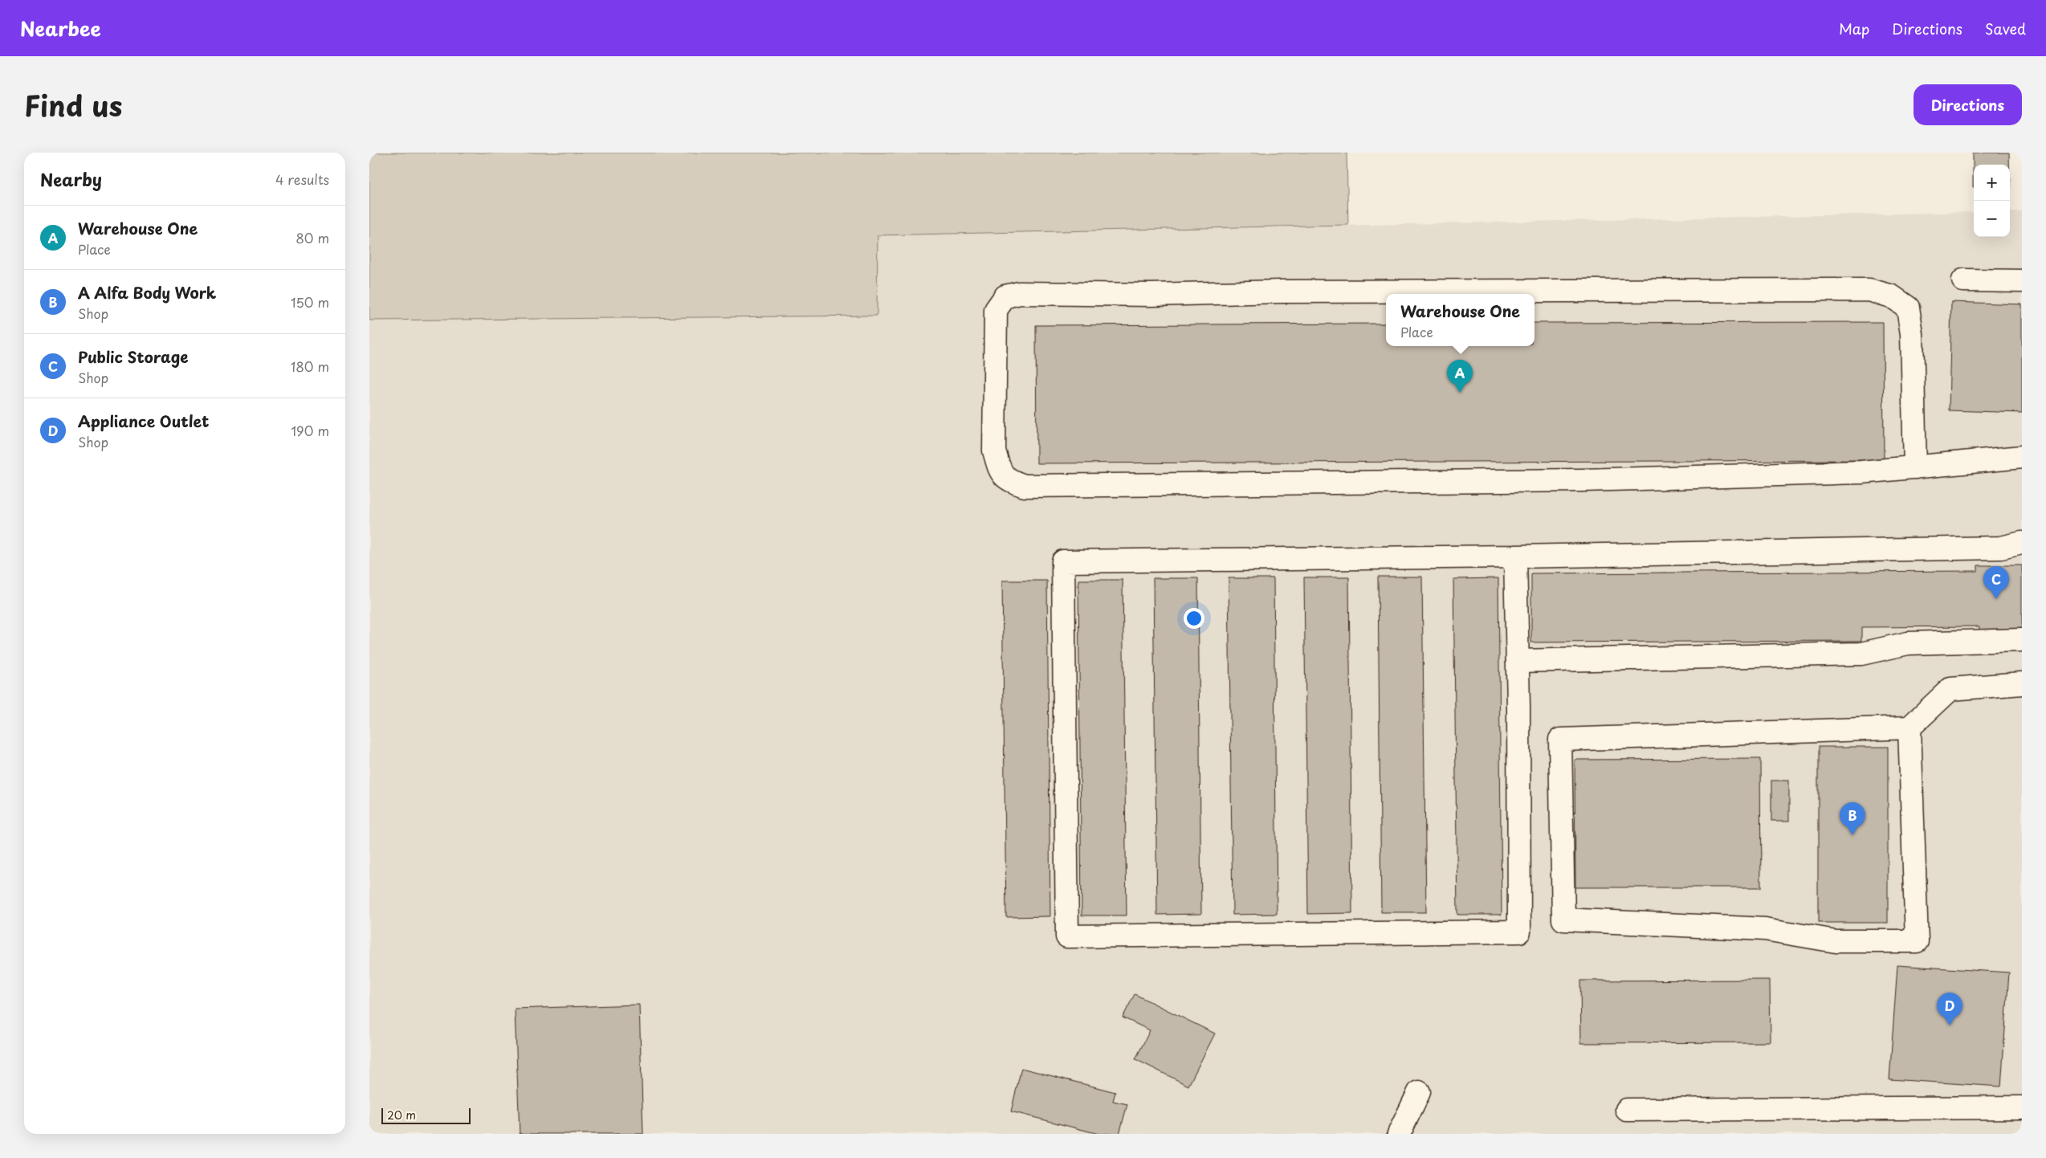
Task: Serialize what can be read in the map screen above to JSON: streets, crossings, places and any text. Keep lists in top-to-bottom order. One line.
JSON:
{"scale_bar":"20 m","page":{"header":"Nearbee","nav":["Map","Directions","Saved"],"title":"Find us","buttons":"Directions","heading":["Nearby","4 results"],"map_buttons":["+","−"],"list":[{"mark":"A","name":"Warehouse One","note":"Place","value":"80 m"},{"mark":"B","name":"A Alfa Body Work","note":"Shop","value":"150 m"},{"mark":"C","name":"Public Storage","note":"Shop","value":"180 m"},{"mark":"D","name":"Appliance Outlet","note":"Shop","value":"190 m"}],"popup":["Warehouse One","Place"],"pins":["A","C","B","D"],"scale":"20 m"}}
